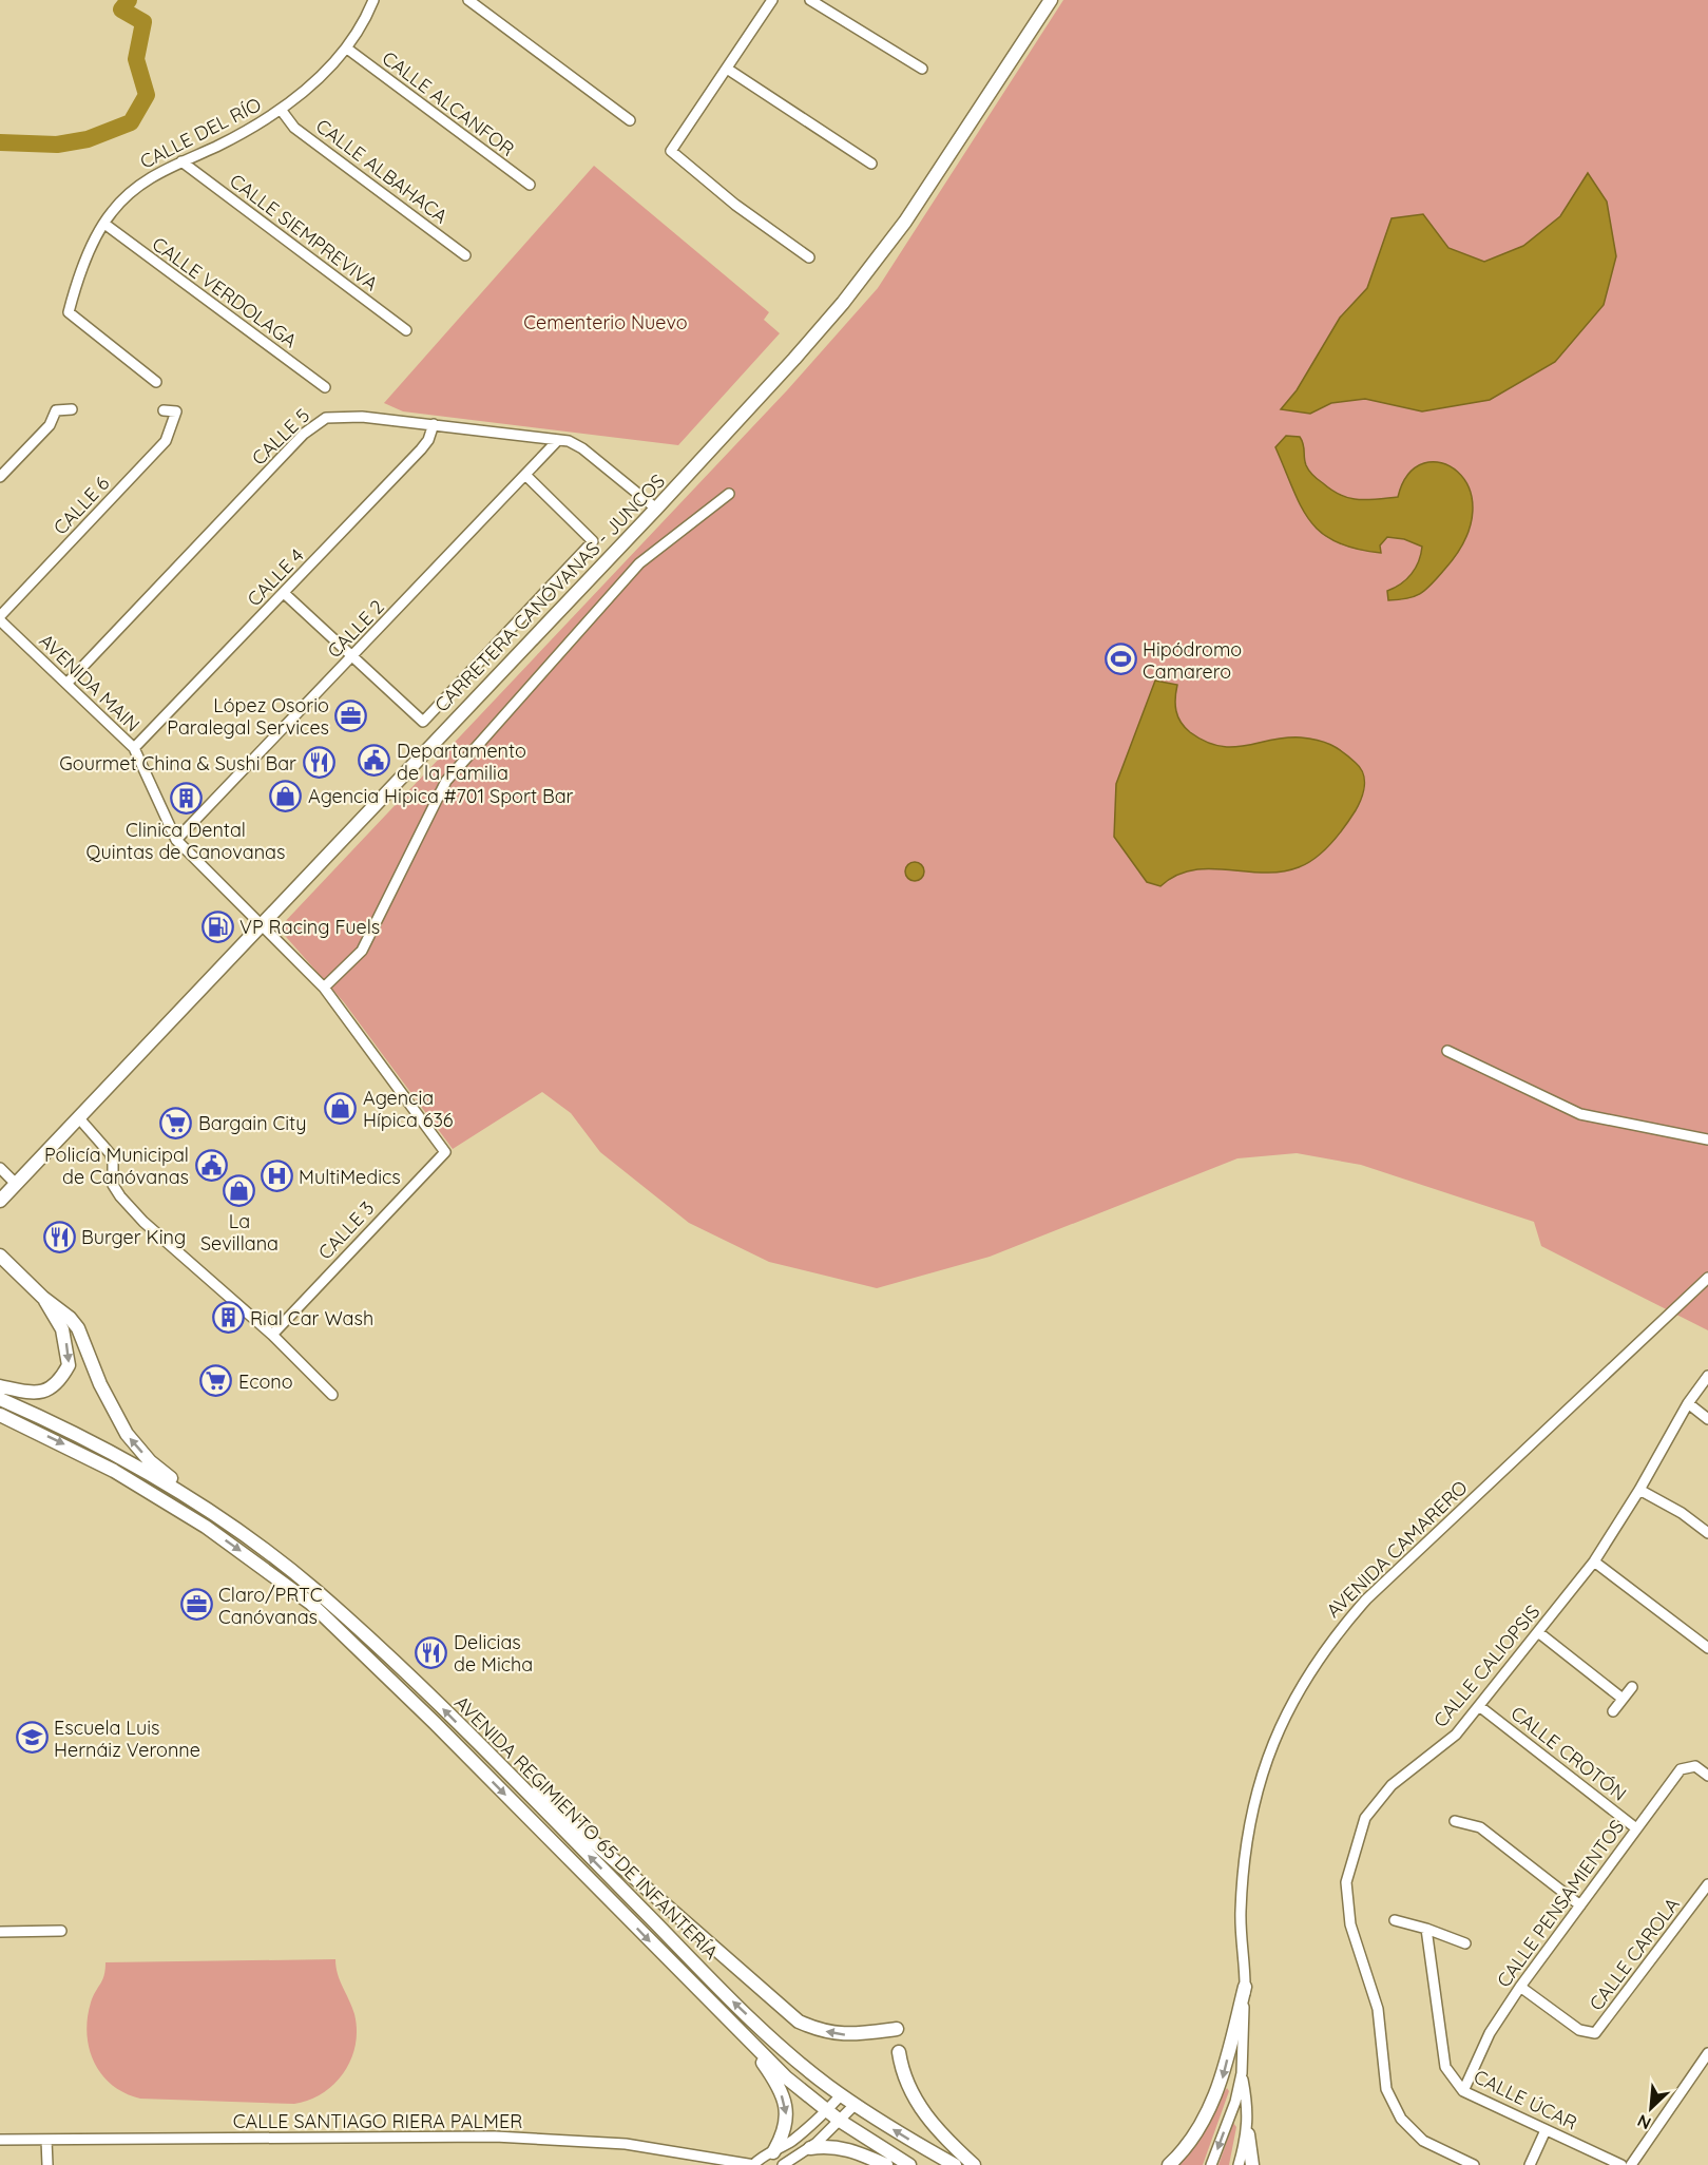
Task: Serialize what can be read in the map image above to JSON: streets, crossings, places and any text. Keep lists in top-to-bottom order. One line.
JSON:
{"streets":{"main road":["CARRETERA CANÓVANAS - JUNCOS","AVENIDA REGIMIENTO 65 DE INFANTERÍA"],"street":["CALLE ALCANFOR","CALLE DEL RÍO","CALLE ALBAHACA","CALLE SIEMPREVIVA","CALLE VERDOLAGA","CALLE 5","CALLE 6","CALLE 4","CALLE 2","AVENIDA MAIN","CALLE 3","AVENIDA CAMARERO","CALLE CALIOPSIS","CALLE CROTÓN","CALLE PENSAMIENTOS","CALLE CAROLA","CALLE ÚCAR","CALLE SANTIAGO RIERA PALMER"]},"crossings":[["CALLE ALCANFOR","CALLE DEL RÍO"],["CALLE DEL RÍO","CALLE ALBAHACA"],["CALLE DEL RÍO","CALLE SIEMPREVIVA"],["CALLE DEL RÍO","CALLE VERDOLAGA"],["CALLE 5","CALLE 4"],["CALLE 5","CARRETERA CANÓVANAS - JUNCOS"],["CALLE 5","CALLE 2"],["CALLE 5","AVENIDA MAIN"],["CALLE 6","AVENIDA MAIN"],["CALLE 4","AVENIDA MAIN"],["CARRETERA CANÓVANAS - JUNCOS","AVENIDA MAIN"],["CALLE 2","AVENIDA MAIN"],["CALLE CALIOPSIS","CALLE CROTÓN"],["CALLE CROTÓN","CALLE PENSAMIENTOS"],["AVENIDA REGIMIENTO 65 DE INFANTERÍA","CALLE SANTIAGO RIERA PALMER"],["CALLE PENSAMIENTOS","CALLE CAROLA"],["CALLE PENSAMIENTOS","CALLE ÚCAR"]],"parks":["Cementerio Nuevo"],"places":{"sports":["Hipódromo Camarero"],"office":["López Osorio Paralegal Services","Claro/PRTC Canóvanas"],"public building":["Departamento de la Familia","Policía Municipal de Canóvanas"],"restaurant":["Gourmet China & Sushi Bar","Burger King","Delicias de Micha"],"shop":["Agencia Hipica #701 Sport Bar","Agencia Hípica 636","La Sevillana"],"building":["Clinica Dental Quintas de Canovanas","Rial Car Wash"],"fuel station":["VP Racing Fuels"],"supermarket":["Bargain City","Econo"],"hospital":["MultiMedics"],"school or university":["Escuela Luis Hernáiz Veronne"]},"north":"bottom left"}
